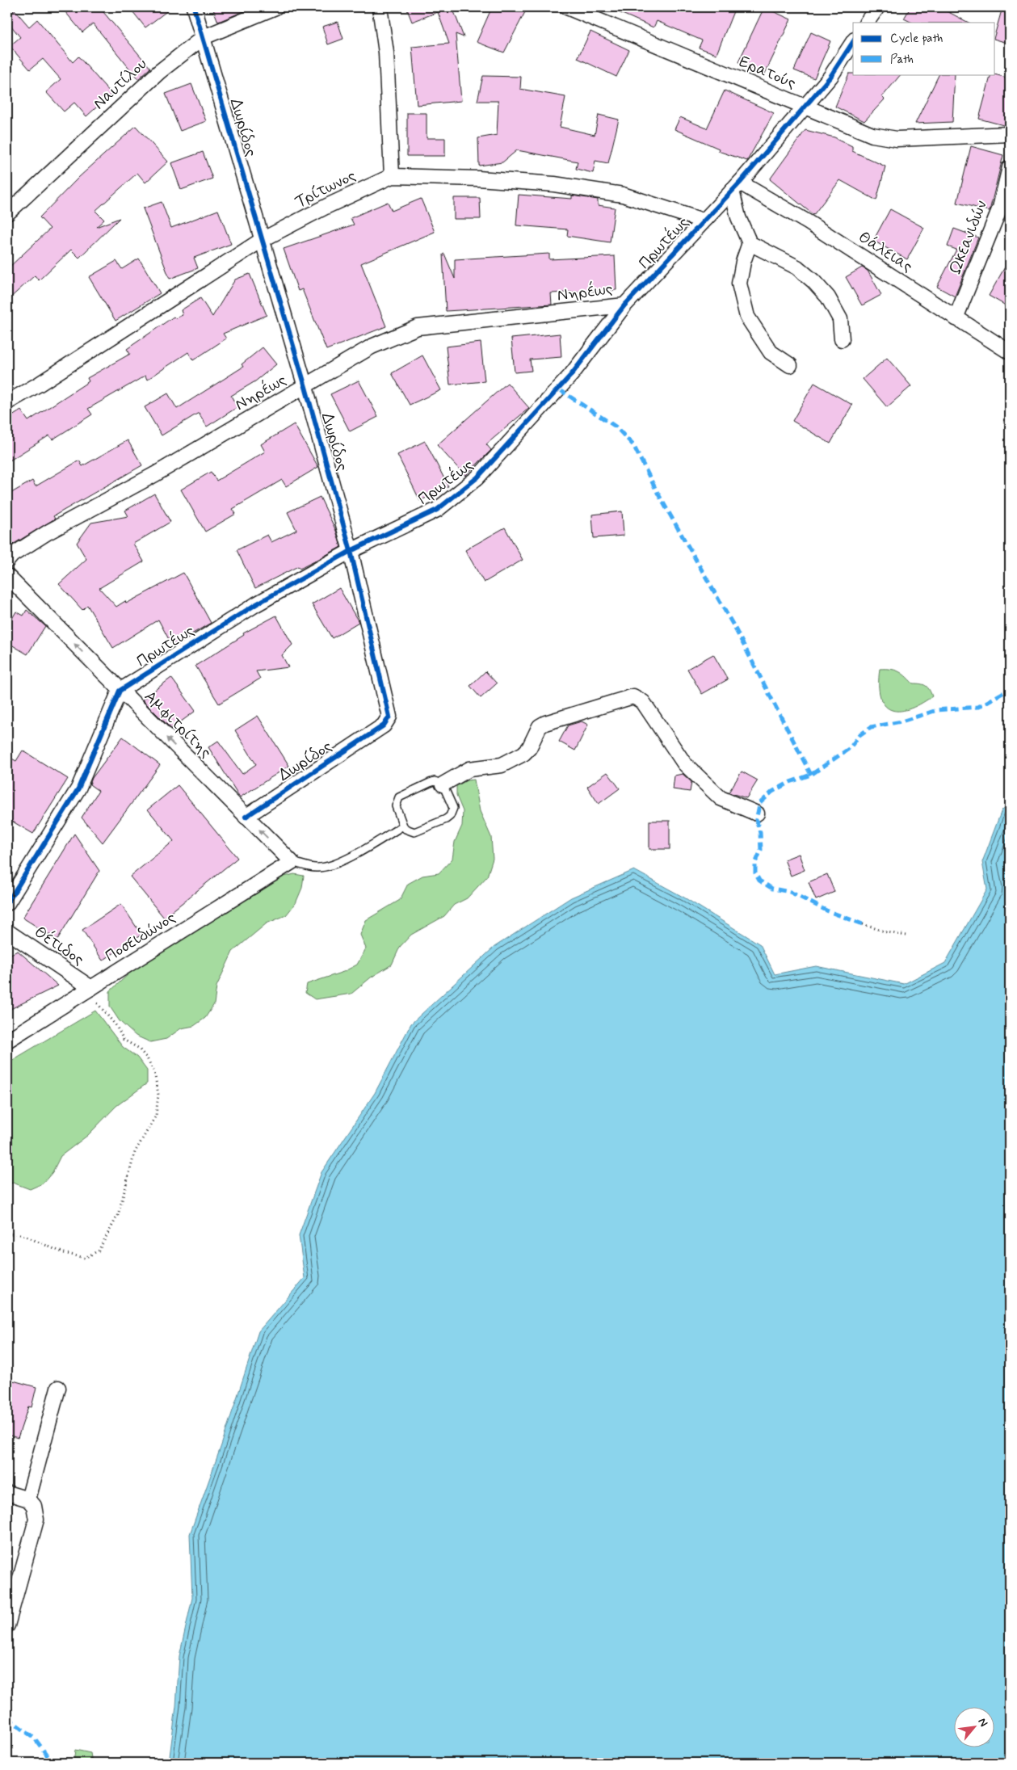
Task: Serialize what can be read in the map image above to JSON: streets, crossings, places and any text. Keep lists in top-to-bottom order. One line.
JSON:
{"streets":{"street":["Ερατούς","Ναυτίλου","Δωρίδος","Τρίτωνος","Ωκεανιδών","Πρωτέως","Θάλειας","Νηρέως","Αμφιτρίτης","Ποσειδώνος","Θέτιδος"]},"crossings":[["Ερατούς","Πρωτέως"],["Ναυτίλου","Δωρίδος"],["Δωρίδος","Τρίτωνος"],["Δωρίδος","Πρωτέως"],["Δωρίδος","Νηρέως"],["Δωρίδος","Αμφιτρίτης"],["Τρίτωνος","Πρωτέως"],["Ωκεανιδών","Θάλειας"],["Πρωτέως","Θάλειας"],["Πρωτέως","Νηρέως"],["Πρωτέως","Αμφιτρίτης"],["Αμφιτρίτης","Ποσειδώνος"],["Ποσειδώνος","Θέτιδος"]],"one_way":["Αμφιτρίτης"],"legend":["Cycle path","Path"],"north":"top right"}
